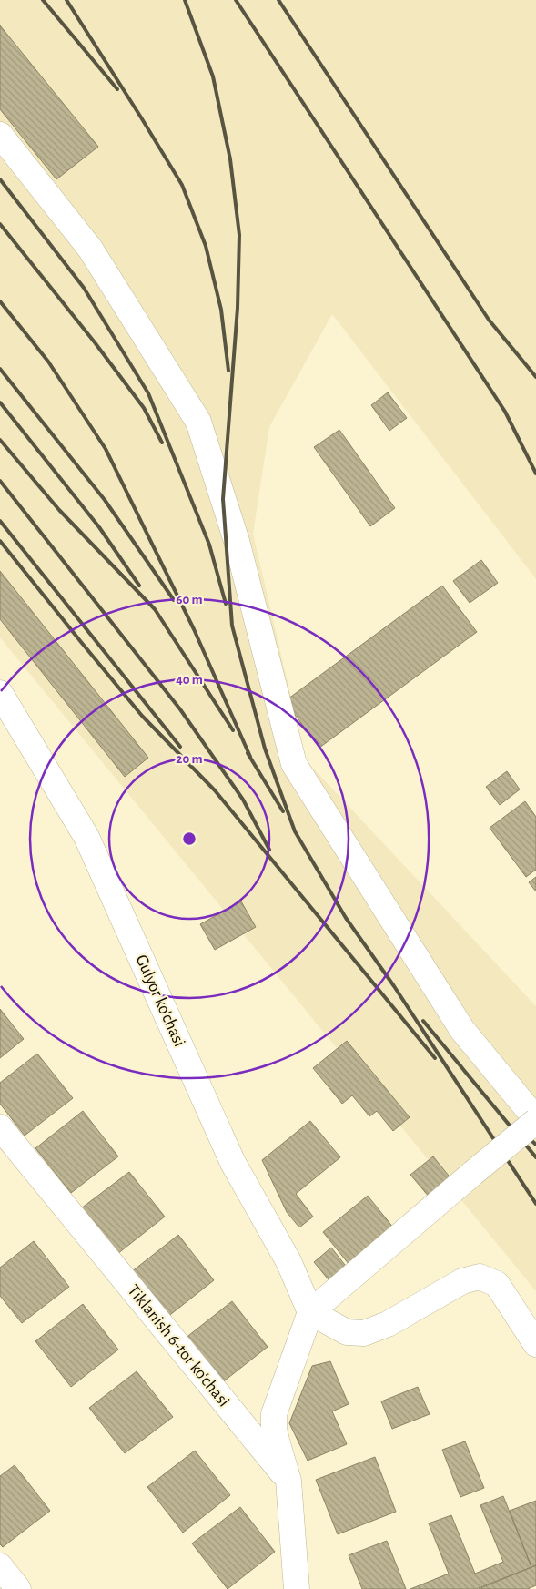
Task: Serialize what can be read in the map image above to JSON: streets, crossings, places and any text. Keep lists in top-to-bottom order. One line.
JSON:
{"streets":{"street":["Gulyor ko'chasi","Tiklanish 6-tor ko‘chasi"]},"rings":["60 m","40 m","20 m"]}
